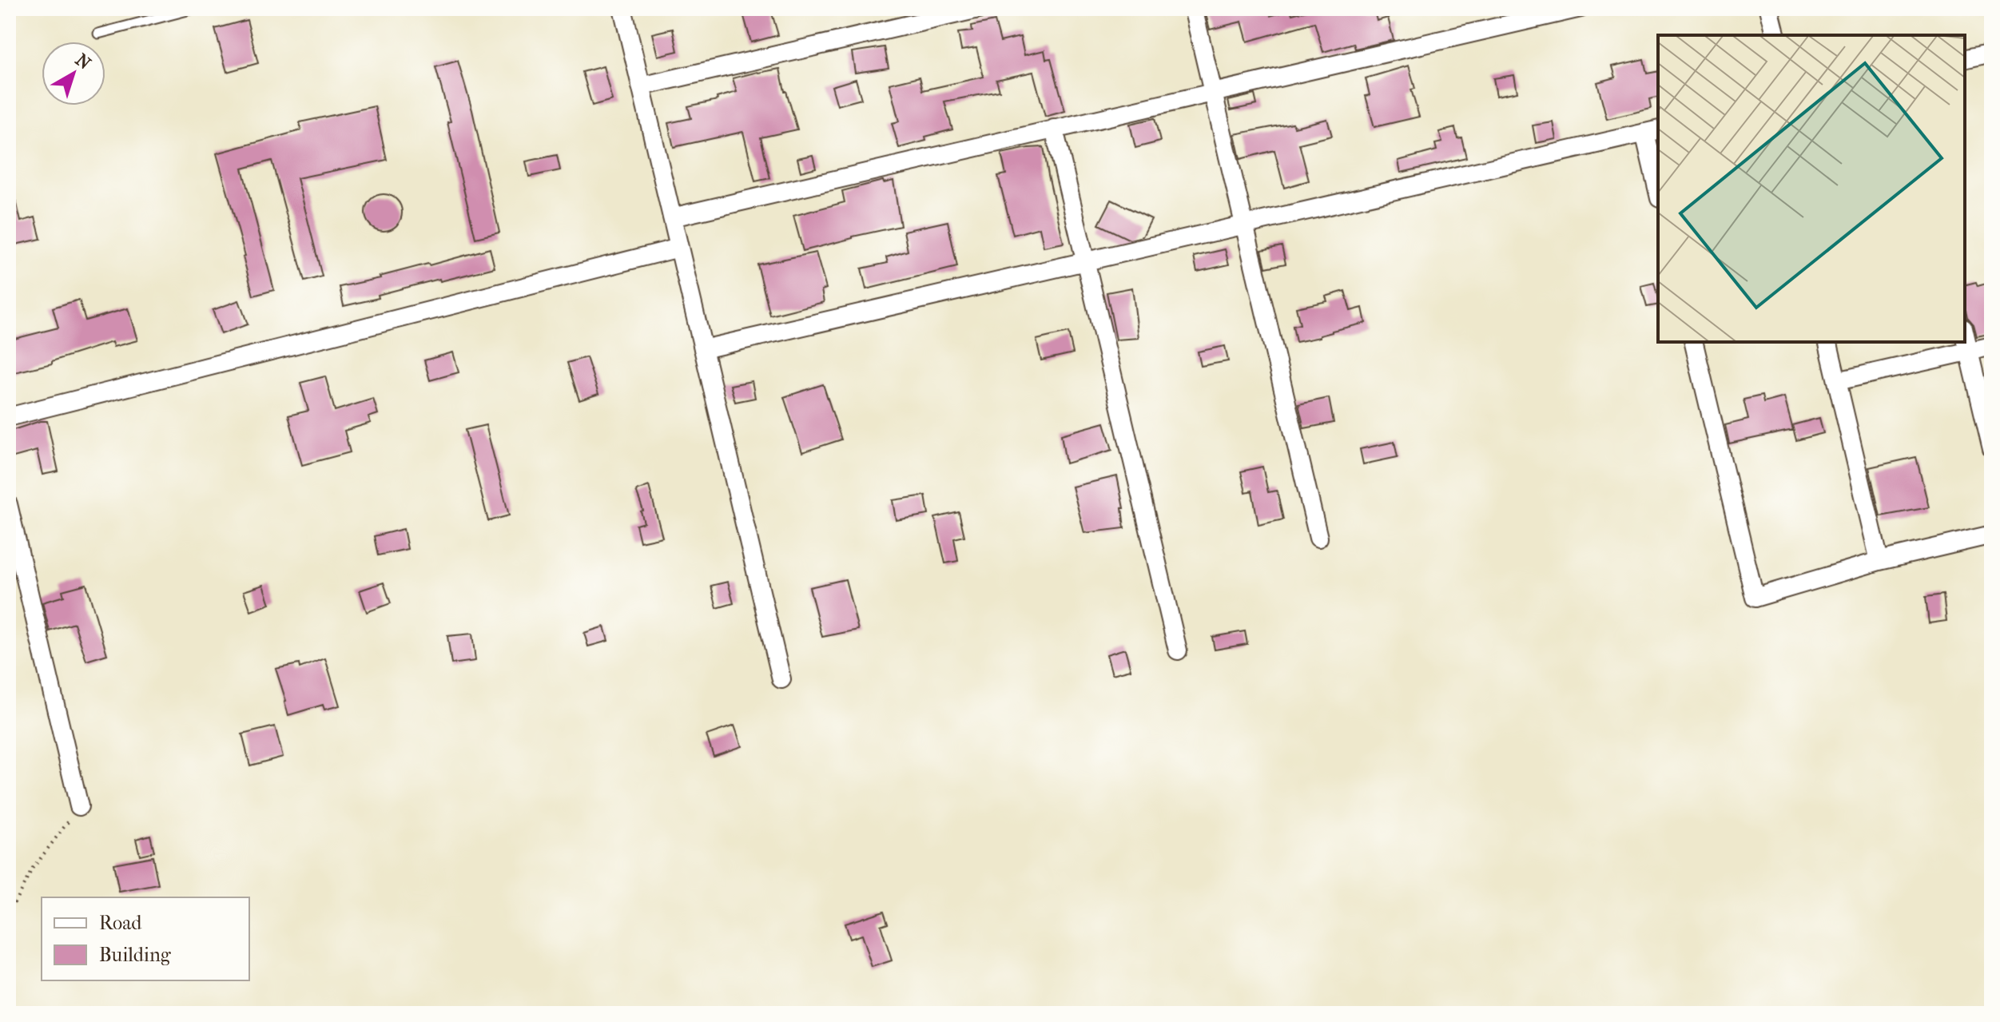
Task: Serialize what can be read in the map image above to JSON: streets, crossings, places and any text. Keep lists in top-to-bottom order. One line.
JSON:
{"legend":["Road","Building"],"north":"top right"}
